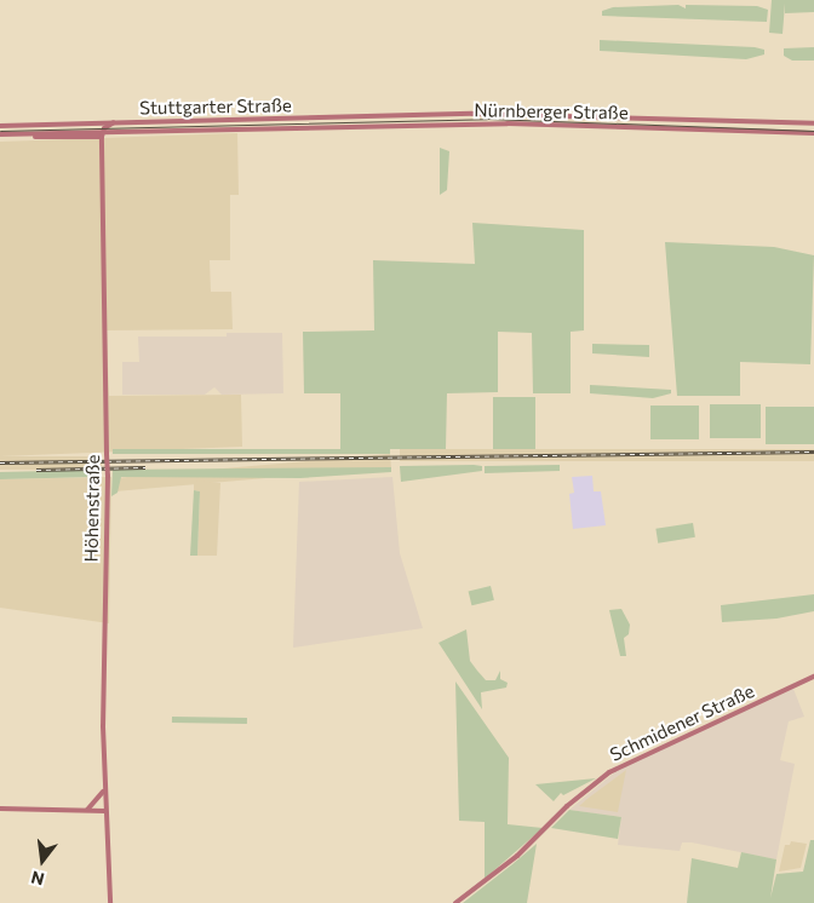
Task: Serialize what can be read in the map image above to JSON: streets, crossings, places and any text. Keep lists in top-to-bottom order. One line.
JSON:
{"streets":{"main road":["Stuttgarter Straße","Nürnberger Straße","Höhenstraße","Schmidener Straße"]},"crossings":[["Stuttgarter Straße","Nürnberger Straße"],["Stuttgarter Straße","Höhenstraße"]],"north":"bottom"}
